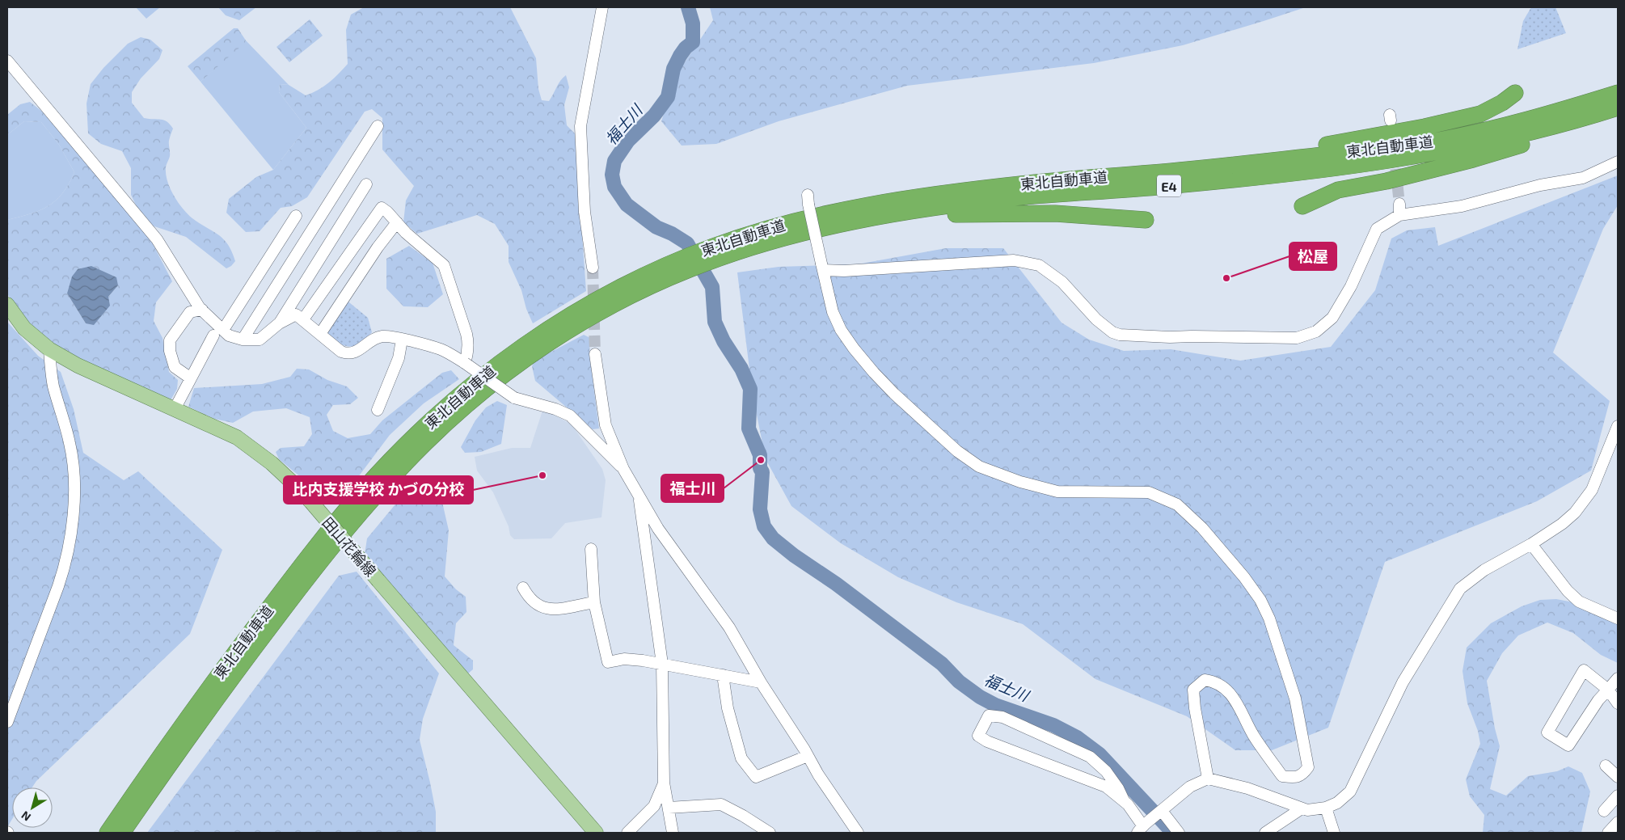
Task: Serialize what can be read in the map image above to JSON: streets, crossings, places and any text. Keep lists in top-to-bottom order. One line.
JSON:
{"streets":{"highway":["東北自動車道","E4"],"main road":["田山花輪線"]},"water":["福士川"],"places":["松屋","福士川","比内支援学校 かづの分校"],"north":"bottom left"}
